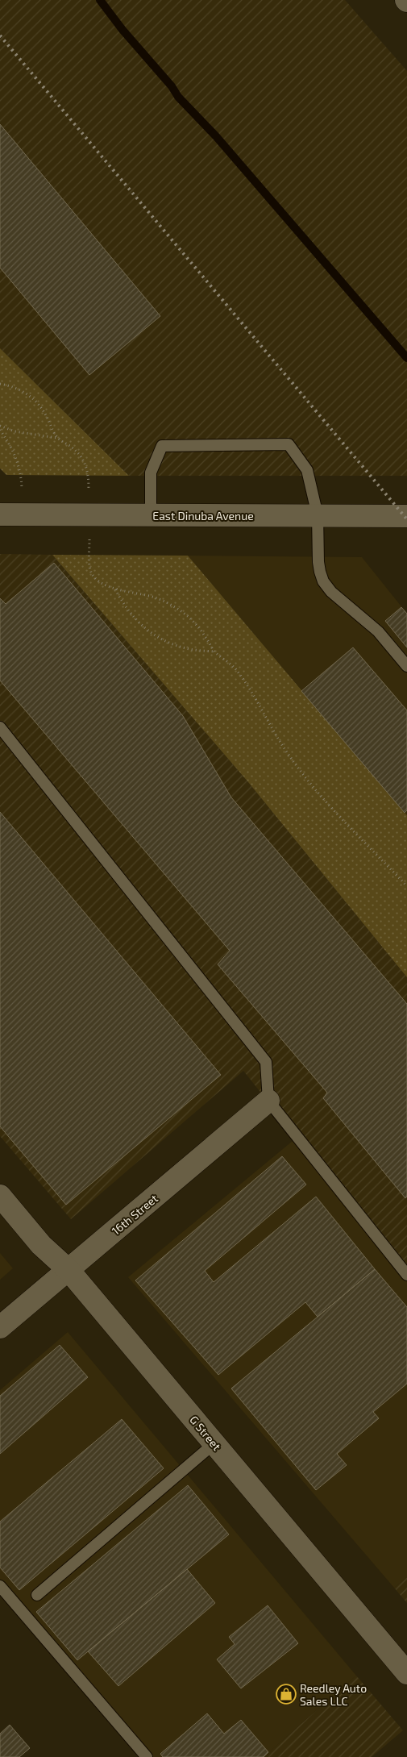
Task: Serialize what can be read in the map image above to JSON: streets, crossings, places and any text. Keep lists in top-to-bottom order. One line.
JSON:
{"streets":{"street":["East Dinuba Avenue","16th Street","G Street"]},"crossings":[["16th Street","G Street"]],"places":{"shop":["Reedley Auto Sales LLC"]}}
